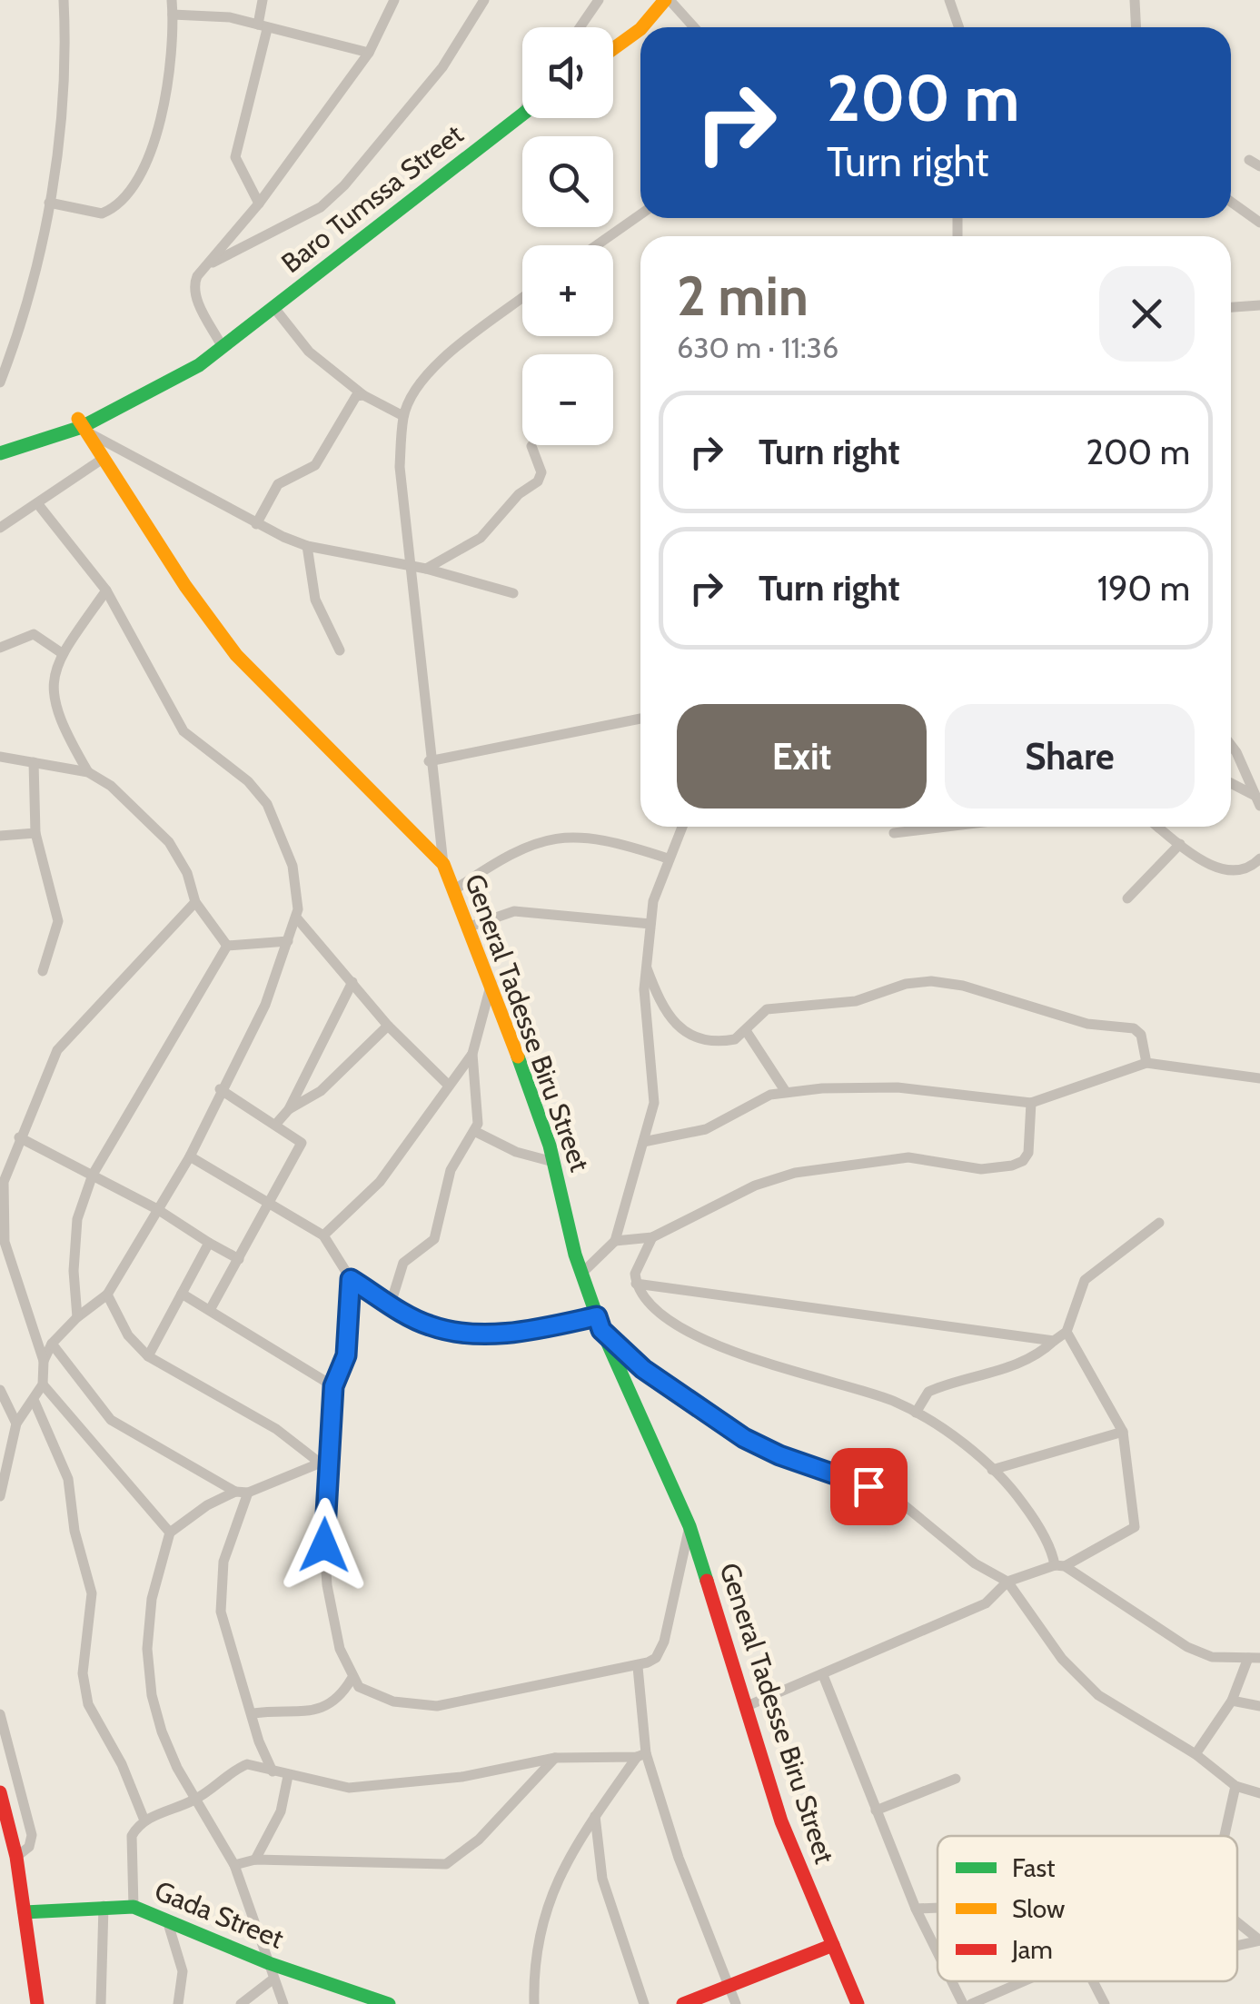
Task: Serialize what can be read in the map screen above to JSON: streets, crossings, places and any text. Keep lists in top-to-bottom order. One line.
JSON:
{"streets":{"main road":["Baro Tumssa Street","General Tadesse Biru Street","Gada Street"]},"crossings":[["Baro Tumssa Street","General Tadesse Biru Street"]],"legend":["Fast","Slow","Jam"],"page":{"map_buttons":["+","−"],"turn":["200 m","Turn right"],"heading":["2 min","630 m · 11:36"],"list":[{"name":"Turn right","value":"200 m"},{"name":"Turn right","value":"190 m"}],"buttons":["Exit","Share"]}}
